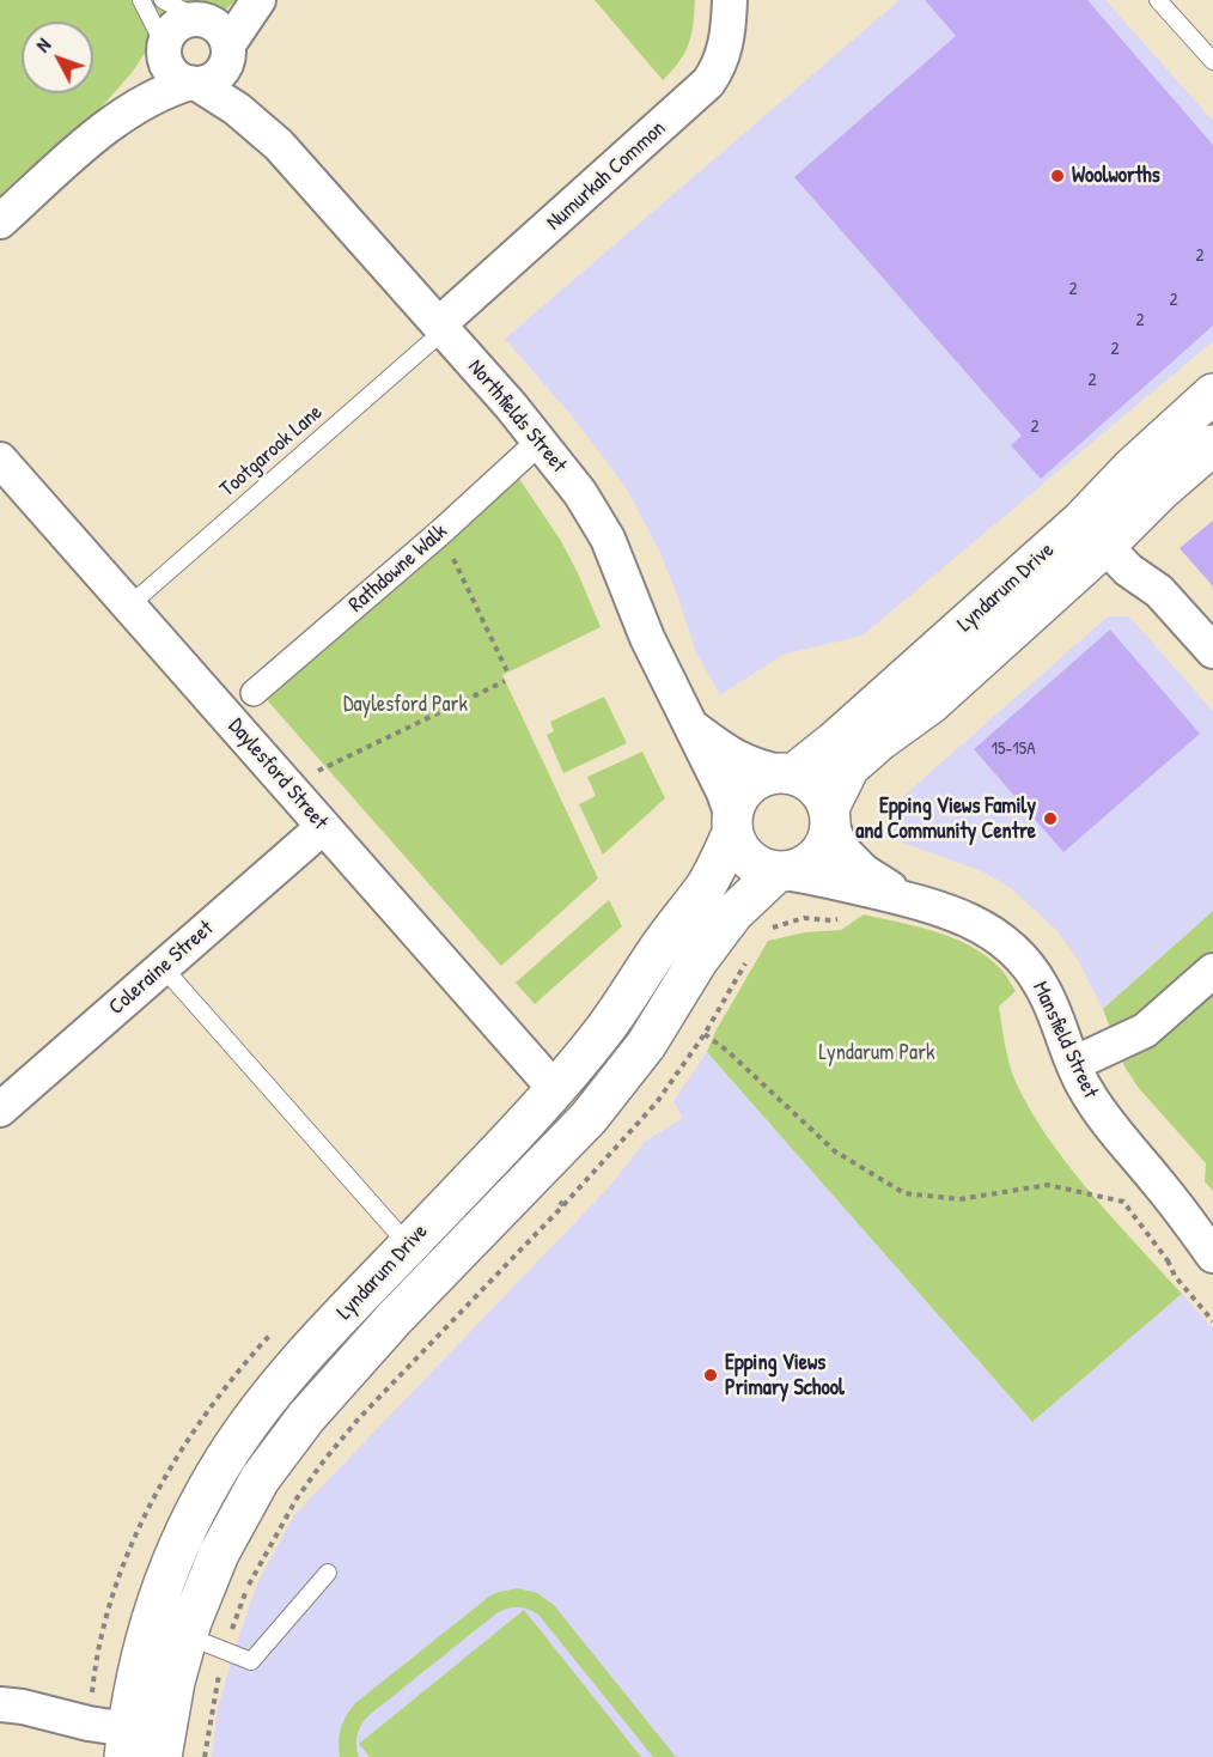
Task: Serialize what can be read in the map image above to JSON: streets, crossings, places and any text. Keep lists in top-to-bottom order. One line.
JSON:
{"streets":{"street":["Numurkah Common","Northfields Street","Rathdowne Walk","Lyndarum Drive","Daylesford Street","Coleraine Street","Mansfield Street"],"lane":["Tootgarook Lane"]},"crossings":[["Numurkah Common","Northfields Street"],["Numurkah Common","Tootgarook Lane"],["Northfields Street","Tootgarook Lane"],["Northfields Street","Rathdowne Walk"],["Northfields Street","Lyndarum Drive"],["Northfields Street","Mansfield Street"],["Tootgarook Lane","Daylesford Street"],["Lyndarum Drive","Daylesford Street"],["Lyndarum Drive","Mansfield Street"],["Daylesford Street","Coleraine Street"]],"parks":["Daylesford Park","Lyndarum Park"],"places":["Woolworths","Epping Views Family and Community Centre","Epping Views Primary School"],"house_numbers":["2","2","2","2","2","2","2","15-15A"],"north":"top left"}
